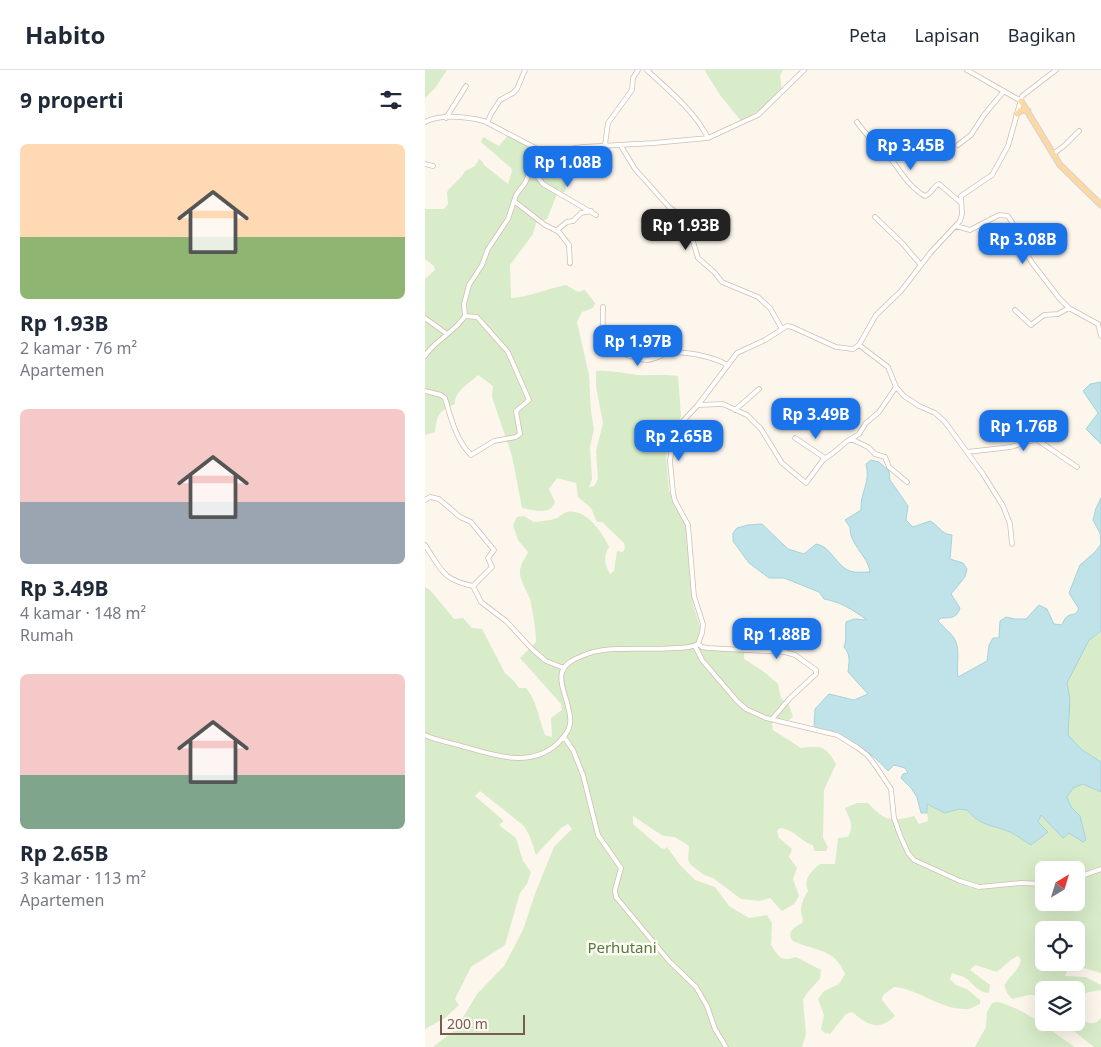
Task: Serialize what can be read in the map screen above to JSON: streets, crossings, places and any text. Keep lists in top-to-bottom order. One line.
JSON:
{"parks":["Perhutani"],"scale_bar":"200 m","north":"top right","page":{"header":"Habito","nav":["Peta","Lapisan","Bagikan"],"heading":"9 properti","price":["Rp 3.45B","Rp 1.08B","Rp 1.93B","Rp 3.08B","Rp 1.97B","Rp 3.49B","Rp 1.76B","Rp 2.65B","Rp 1.88B"],"list":[{"name":"Rp 1.93B","note":"2 kamar · 76 m² · Apartemen"},{"name":"Rp 3.49B","note":"4 kamar · 148 m² · Rumah"},{"name":"Rp 2.65B","note":"3 kamar · 113 m² · Apartemen"}],"scale":"200 m"}}
